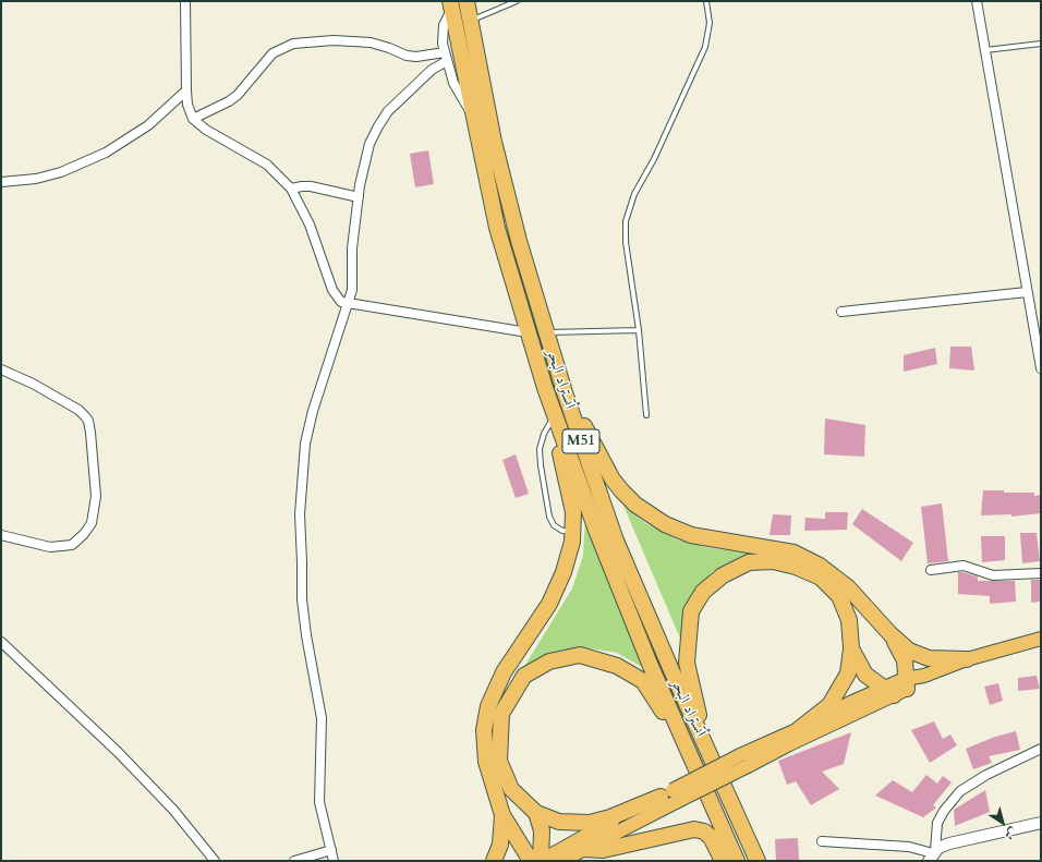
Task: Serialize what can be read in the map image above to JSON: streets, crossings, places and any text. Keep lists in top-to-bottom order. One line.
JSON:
{"streets":{"highway":["أتستراد البحر","M51"]},"north":"bottom right"}
